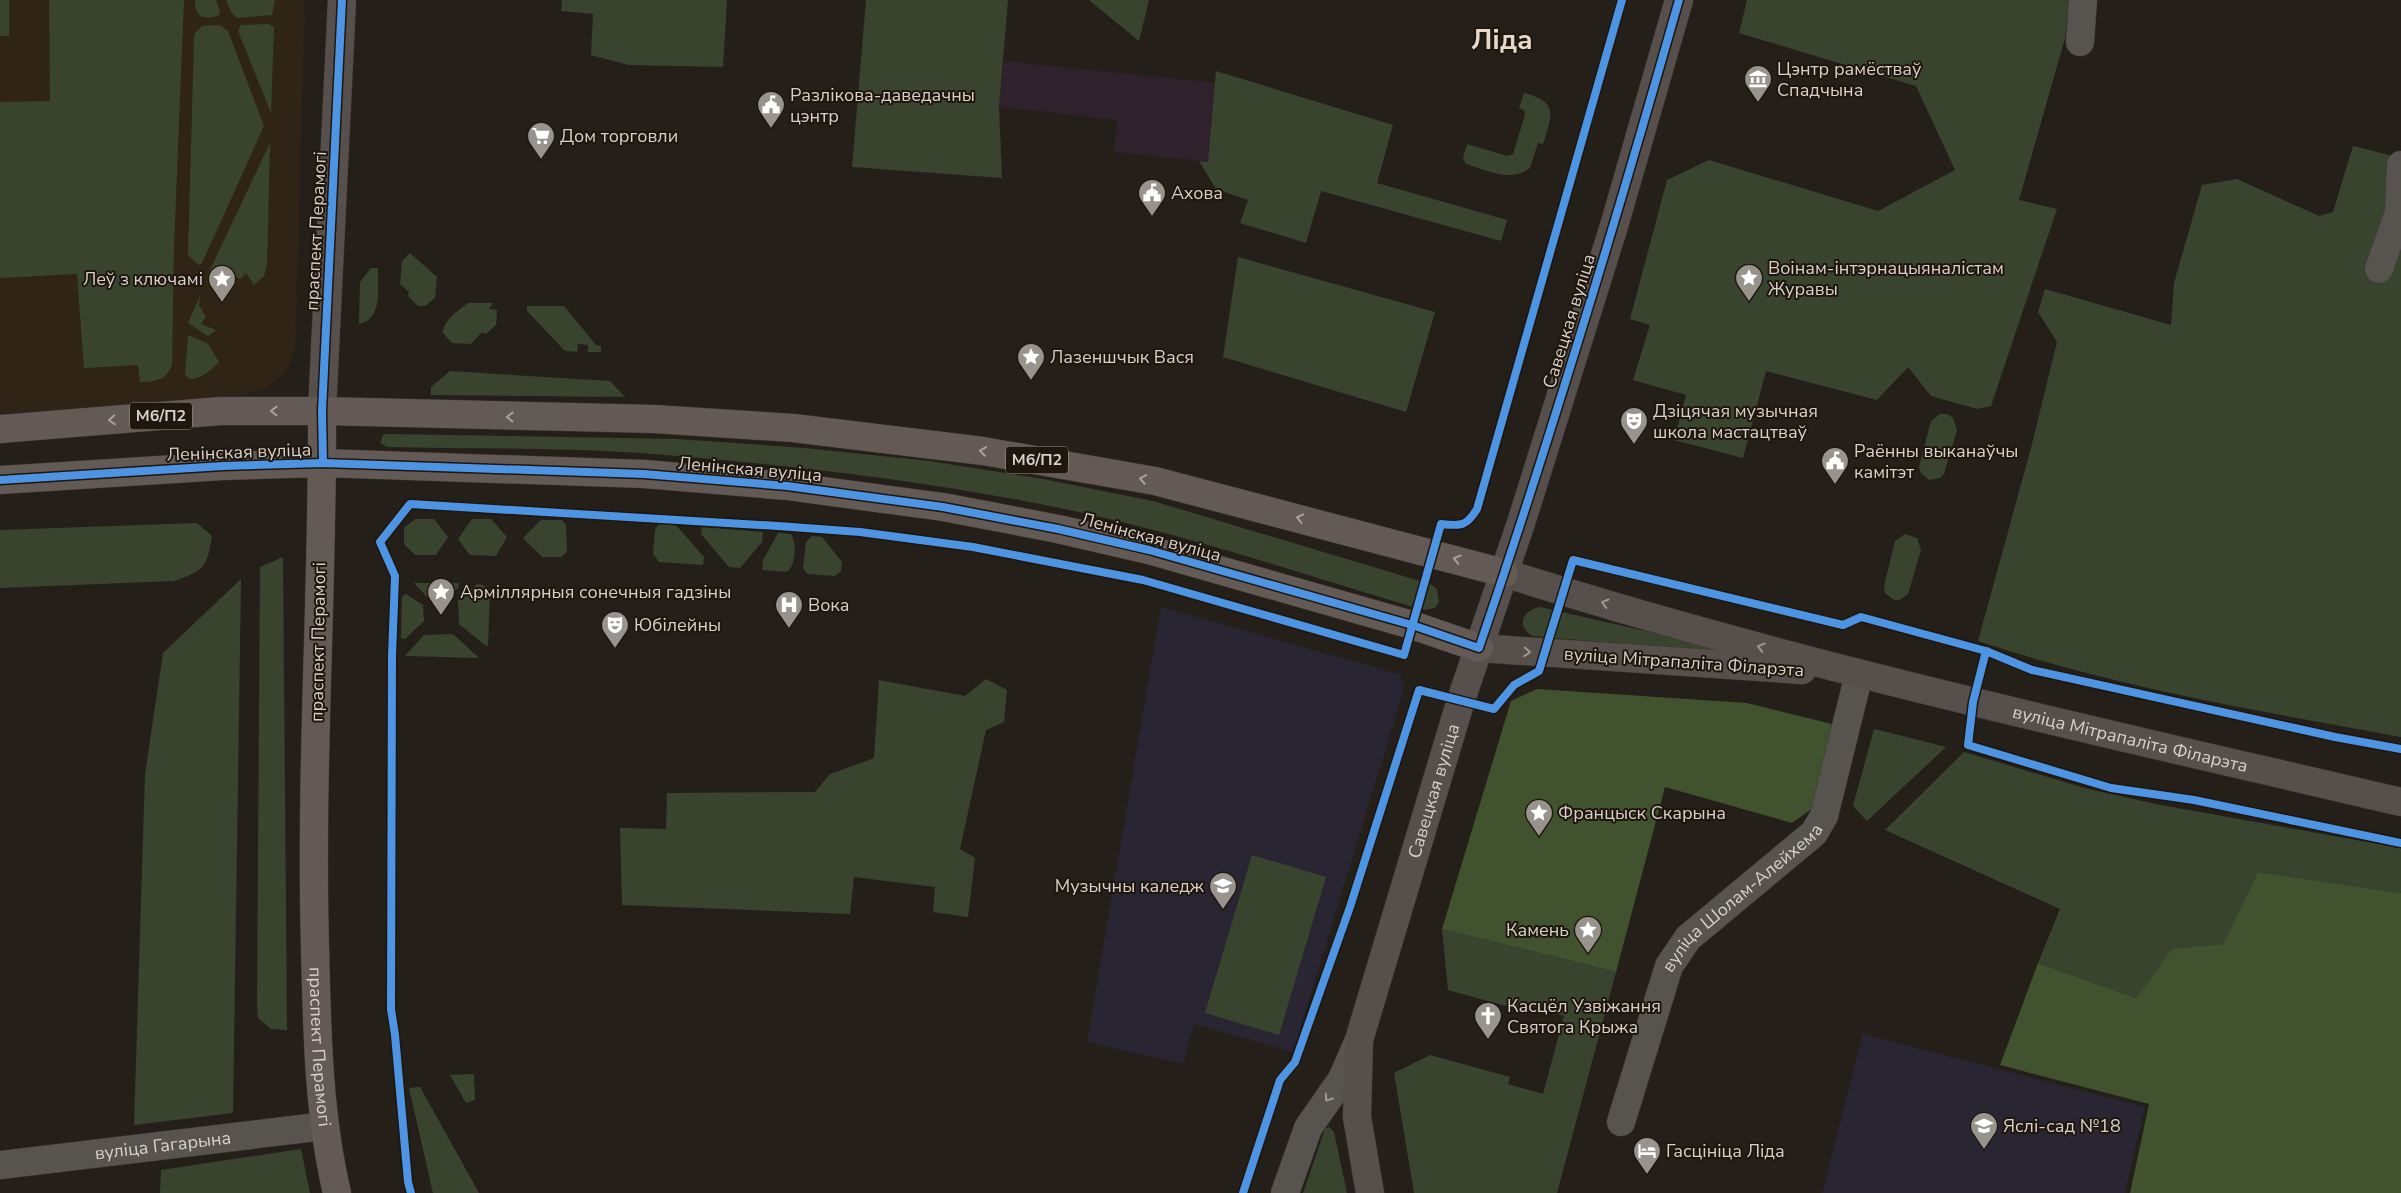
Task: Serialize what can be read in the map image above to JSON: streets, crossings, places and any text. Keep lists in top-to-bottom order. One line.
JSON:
{"streets":{"main road":["праспект Перамогі","Савецкая вуліца","М6/П2","Ленінская вуліца","вуліца Мітрапаліта Філарэта"],"street":["вуліца Шолам-Алейхема","вуліца Гагарына"]},"crossings":[["праспект Перамогі","М6/П2"],["праспект Перамогі","Ленінская вуліца"],["праспект Перамогі","вуліца Гагарына"],["Савецкая вуліца","М6/П2"],["Савецкая вуліца","Ленінская вуліца"],["Савецкая вуліца","вуліца Мітрапаліта Філарэта"],["М6/П2","вуліца Мітрапаліта Філарэта"],["Ленінская вуліца","вуліца Мітрапаліта Філарэта"],["вуліца Мітрапаліта Філарэта","вуліца Шолам-Алейхема"]],"districts":["Ліда"],"places":{"museum":["Цэнтр рамёстваў Спадчына"],"public building":["Разлікова-даведачны цэнтр","Ахова","Раённы выканаўчы камітэт"],"supermarket":["Дом торговли"],"place":["Воінам-інтэрнацыяналістам Журавы","Леў з ключамі","Лазеншчык Вася","Арміллярныя сонечныя гадзіны","Францыск Скарына","Камень"],"theatre":["Дзіцячая музычная школа мастацтваў","Юбілейны"],"hospital":["Вока"],"school or university":["Музычны каледж","Яслі-сад №18"],"church":["Касцёл Узвіжання Святога Крыжа"],"hotel":["Гасцініца Ліда"]}}
